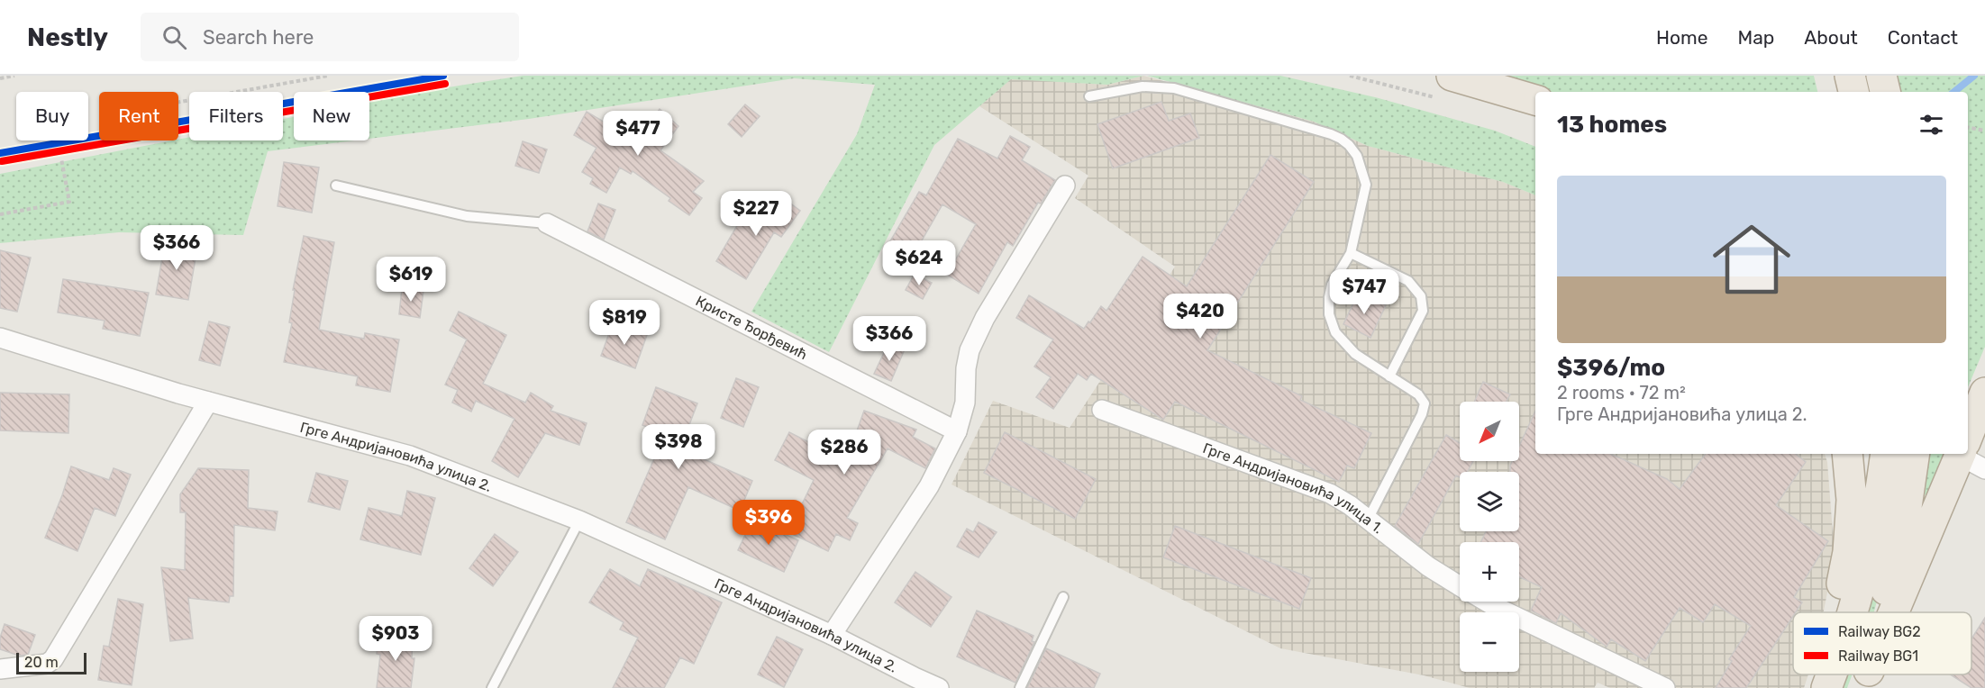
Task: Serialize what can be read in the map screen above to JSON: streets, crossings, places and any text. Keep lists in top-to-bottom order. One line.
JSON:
{"streets":{"street":["Кристе Ђорђевић","Грге Андријановића улица 2.","Грге Андријановића улица 1."]},"lines":["rail line BG2","rail line BG1"],"legend":["Railway BG2","Railway BG1"],"scale_bar":"20 m","north":"bottom left","page":{"header":"Nestly","search":"Search here","nav":["Home","Map","About","Contact"],"chip":["Buy","Rent","Filters","New"],"heading":"13 homes","price":["$477","$227","$366","$624","$619","$747","$420","$819","$366","$398","$286","$396","$903"],"list":[{"name":"$396/mo","note":"2 rooms · 72 m² · Грге Андријановића улица 2."}],"map_buttons":["+","−"],"scale":"20 m"}}
